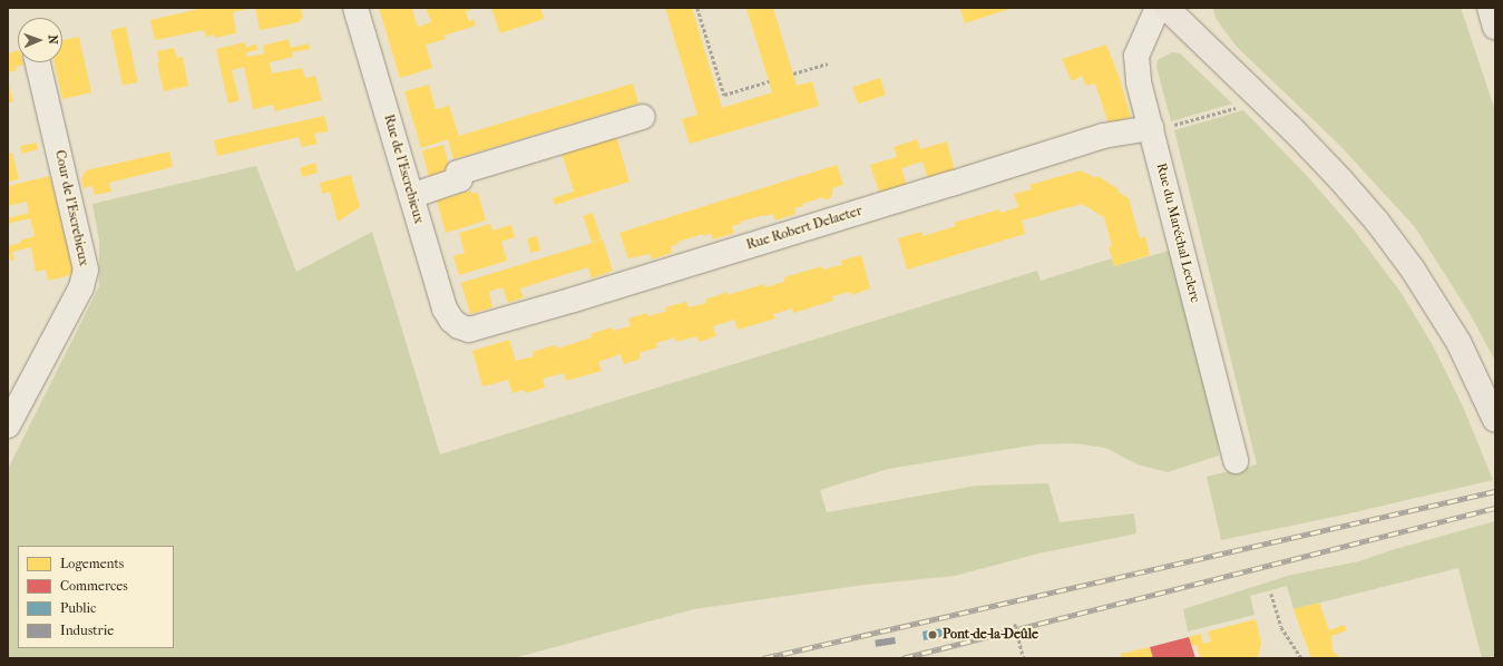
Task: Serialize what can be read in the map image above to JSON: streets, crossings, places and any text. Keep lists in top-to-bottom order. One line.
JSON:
{"streets":{"street":["Rue de l'Escrebieux","Cour de l'Escrebieux","Rue Robert Delaeter","Rue du Maréchal Leclerc"]},"crossings":[["Rue de l'Escrebieux","Rue Robert Delaeter"],["Rue Robert Delaeter","Rue du Maréchal Leclerc"]],"places":["Pont-de-la-Deûle"],"legend":["Logements","Commerces","Public","Industrie"],"north":"right"}
